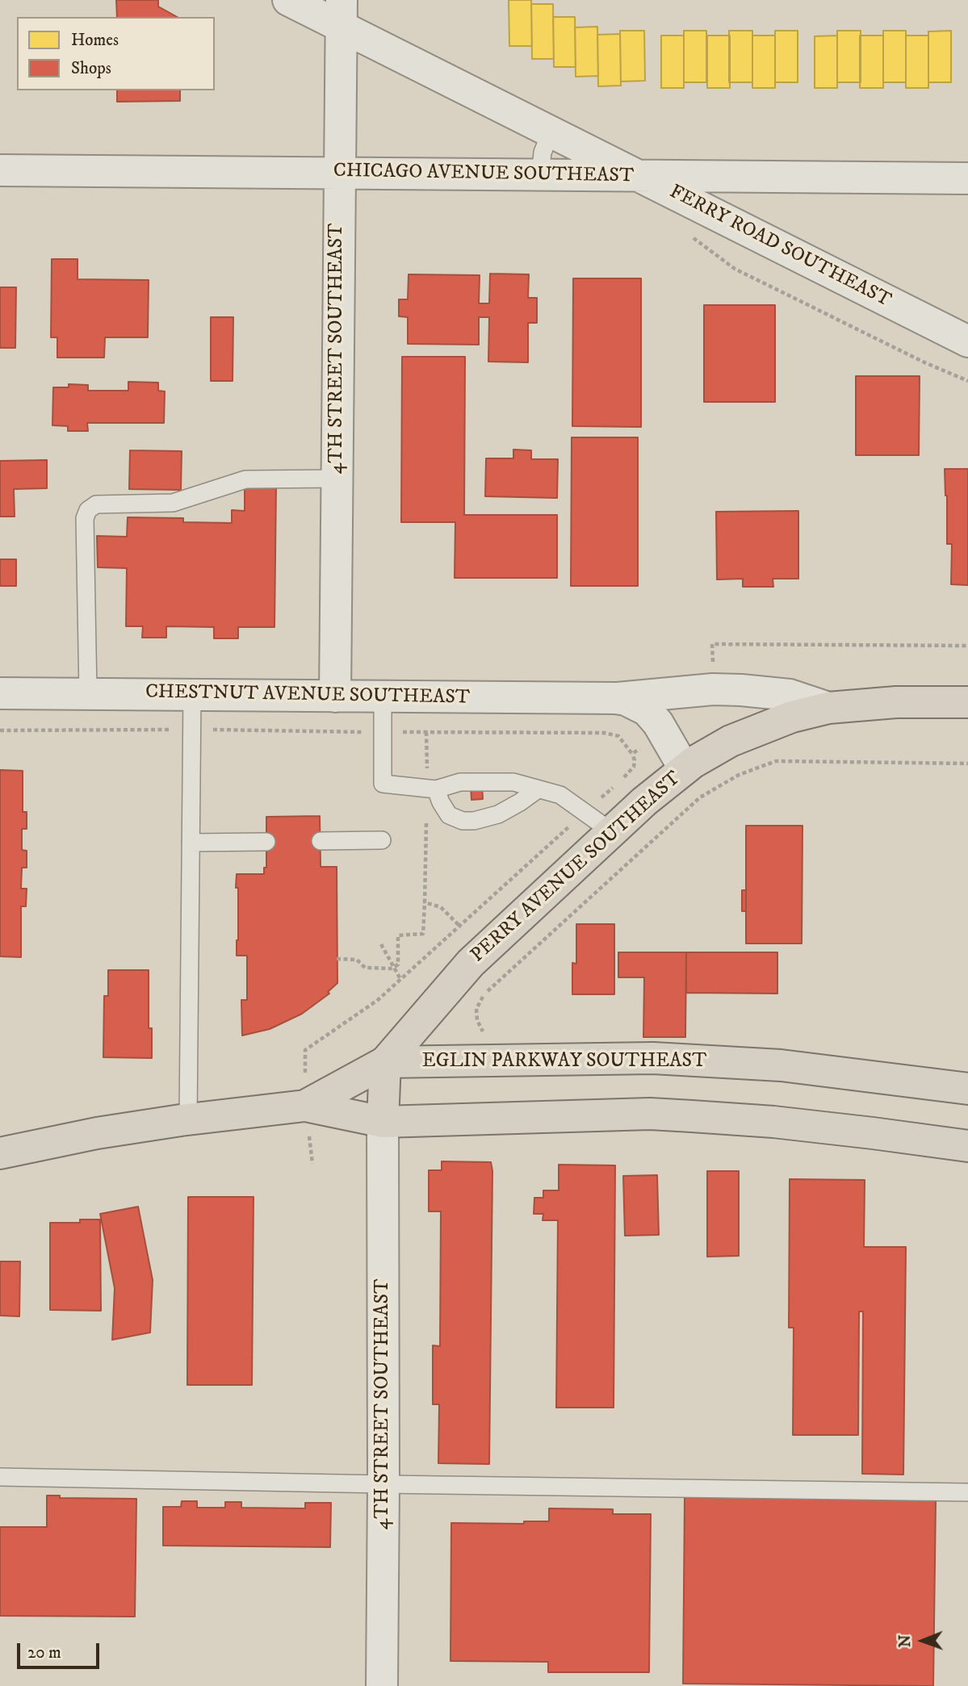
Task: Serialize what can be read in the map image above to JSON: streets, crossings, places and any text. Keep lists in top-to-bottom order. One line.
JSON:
{"streets":{"main road":["PERRY AVENUE SOUTHEAST","EGLIN PARKWAY SOUTHEAST"],"street":["CHICAGO AVENUE SOUTHEAST","FERRY ROAD SOUTHEAST","4TH STREET SOUTHEAST","CHESTNUT AVENUE SOUTHEAST"]},"crossings":[["CHICAGO AVENUE SOUTHEAST","FERRY ROAD SOUTHEAST"],["CHICAGO AVENUE SOUTHEAST","4TH STREET SOUTHEAST"],["FERRY ROAD SOUTHEAST","4TH STREET SOUTHEAST"],["4TH STREET SOUTHEAST","CHESTNUT AVENUE SOUTHEAST"],["4TH STREET SOUTHEAST","EGLIN PARKWAY SOUTHEAST"],["CHESTNUT AVENUE SOUTHEAST","PERRY AVENUE SOUTHEAST"],["PERRY AVENUE SOUTHEAST","EGLIN PARKWAY SOUTHEAST"]],"legend":["Homes","Shops"],"scale_bar":"20 m","north":"left"}
